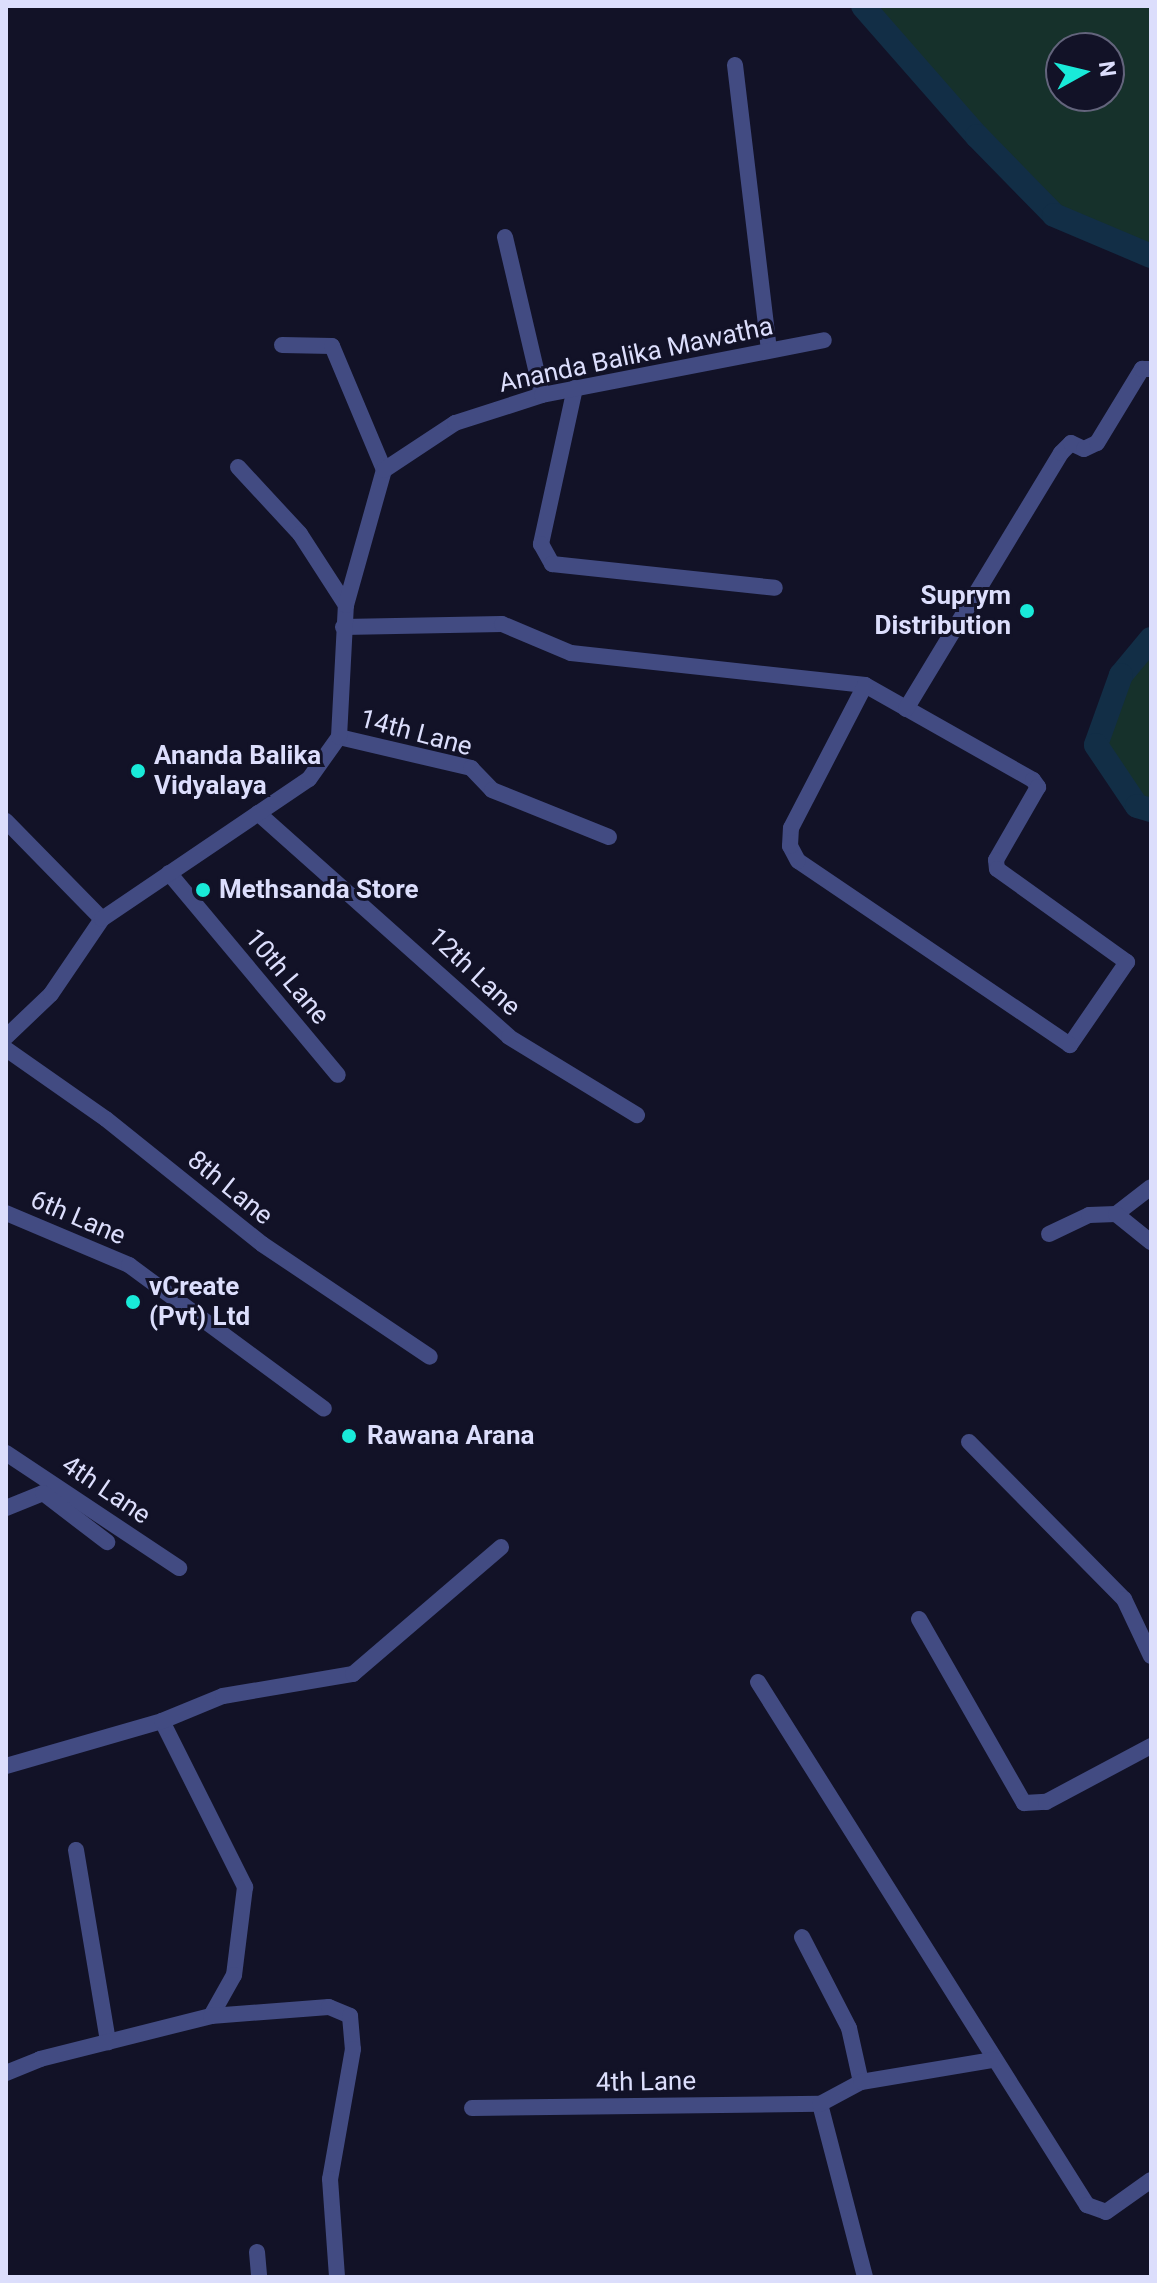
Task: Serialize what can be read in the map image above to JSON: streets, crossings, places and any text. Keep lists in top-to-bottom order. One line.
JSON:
{"streets":{"street":["Ananda Balika Mawatha","14th Lane","12th Lane","10th Lane","8th Lane","6th Lane","4th Lane"]},"places":["Suprym Distribution","Ananda Balika Vidyalaya","Methsanda Store","vCreate (Pvt) Ltd","Rawana Arana"],"north":"right"}
